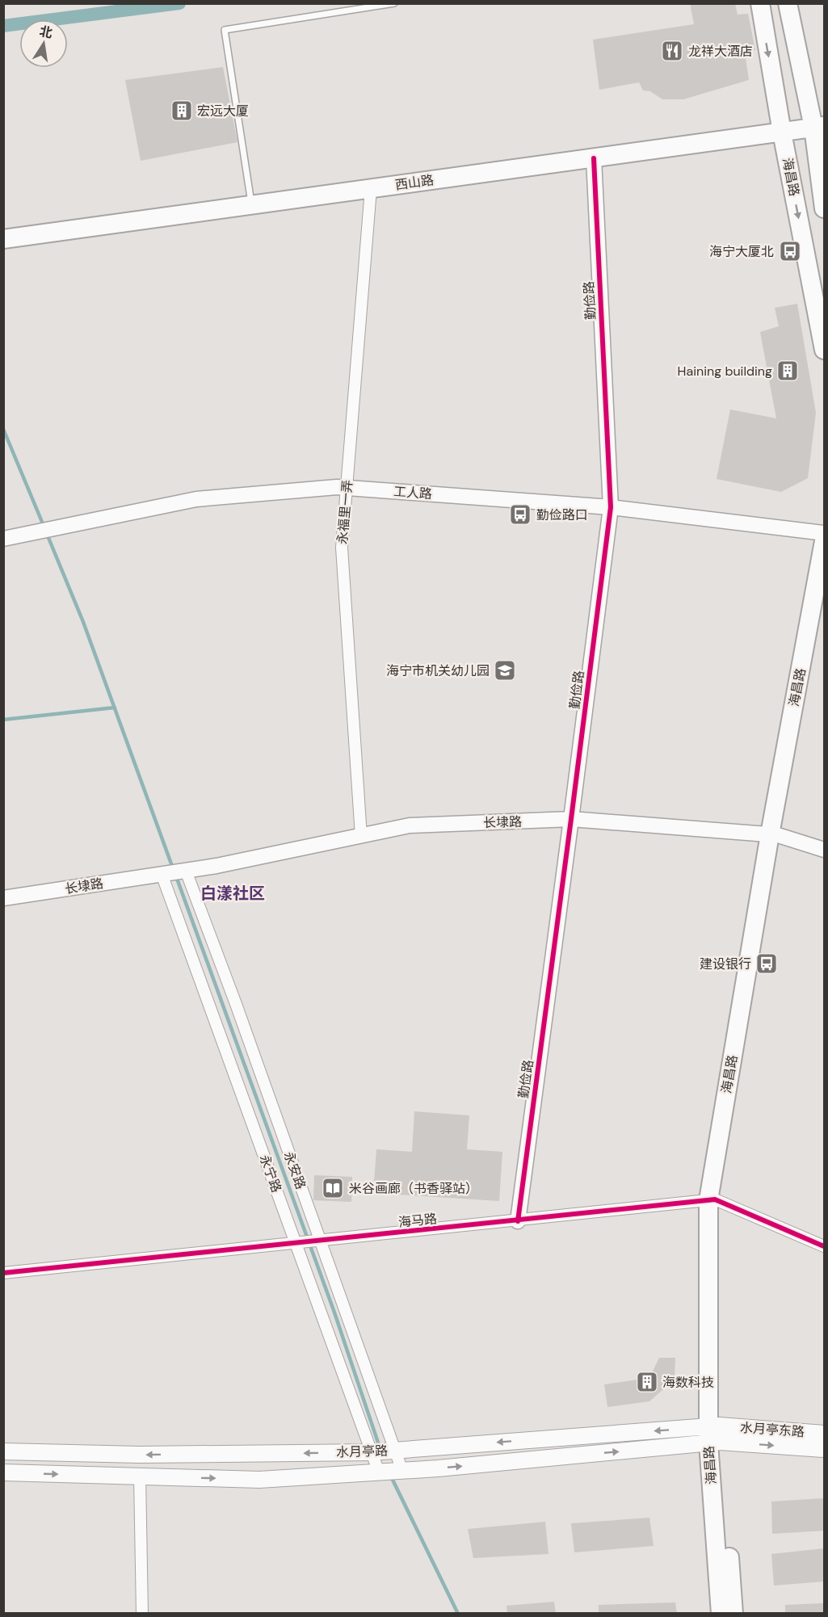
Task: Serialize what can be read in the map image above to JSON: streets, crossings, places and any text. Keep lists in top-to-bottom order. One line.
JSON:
{"streets":{"main road":["海昌路","西山路","水月亭东路","水月亭路"],"street":["勤俭路","工人路","永福里一弄","长埭路","永安路","永宁路","海马路"]},"crossings":[["海昌路","西山路"],["海昌路","长埭路"],["海昌路","海马路"],["海昌路","水月亭东路"],["海昌路","水月亭路"],["西山路","勤俭路"],["西山路","永福里一弄"],["勤俭路","工人路"],["勤俭路","长埭路"],["勤俭路","海马路"],["工人路","永福里一弄"],["永福里一弄","长埭路"],["长埭路","永安路"],["长埭路","永宁路"],["永安路","海马路"],["永安路","水月亭路"],["永宁路","海马路"],["永宁路","水月亭路"],["水月亭东路","水月亭路"]],"districts":["白漾社区"],"places":{"restaurant":["龙祥大酒店"],"building":["宏远大厦","Haining building","海数科技"],"bus stop":["海宁大厦北","勤俭路口","建设银行"],"school or university":["海宁市机关幼儿园"],"library":["米谷画廊（书香驿站）"]},"north":"top"}
